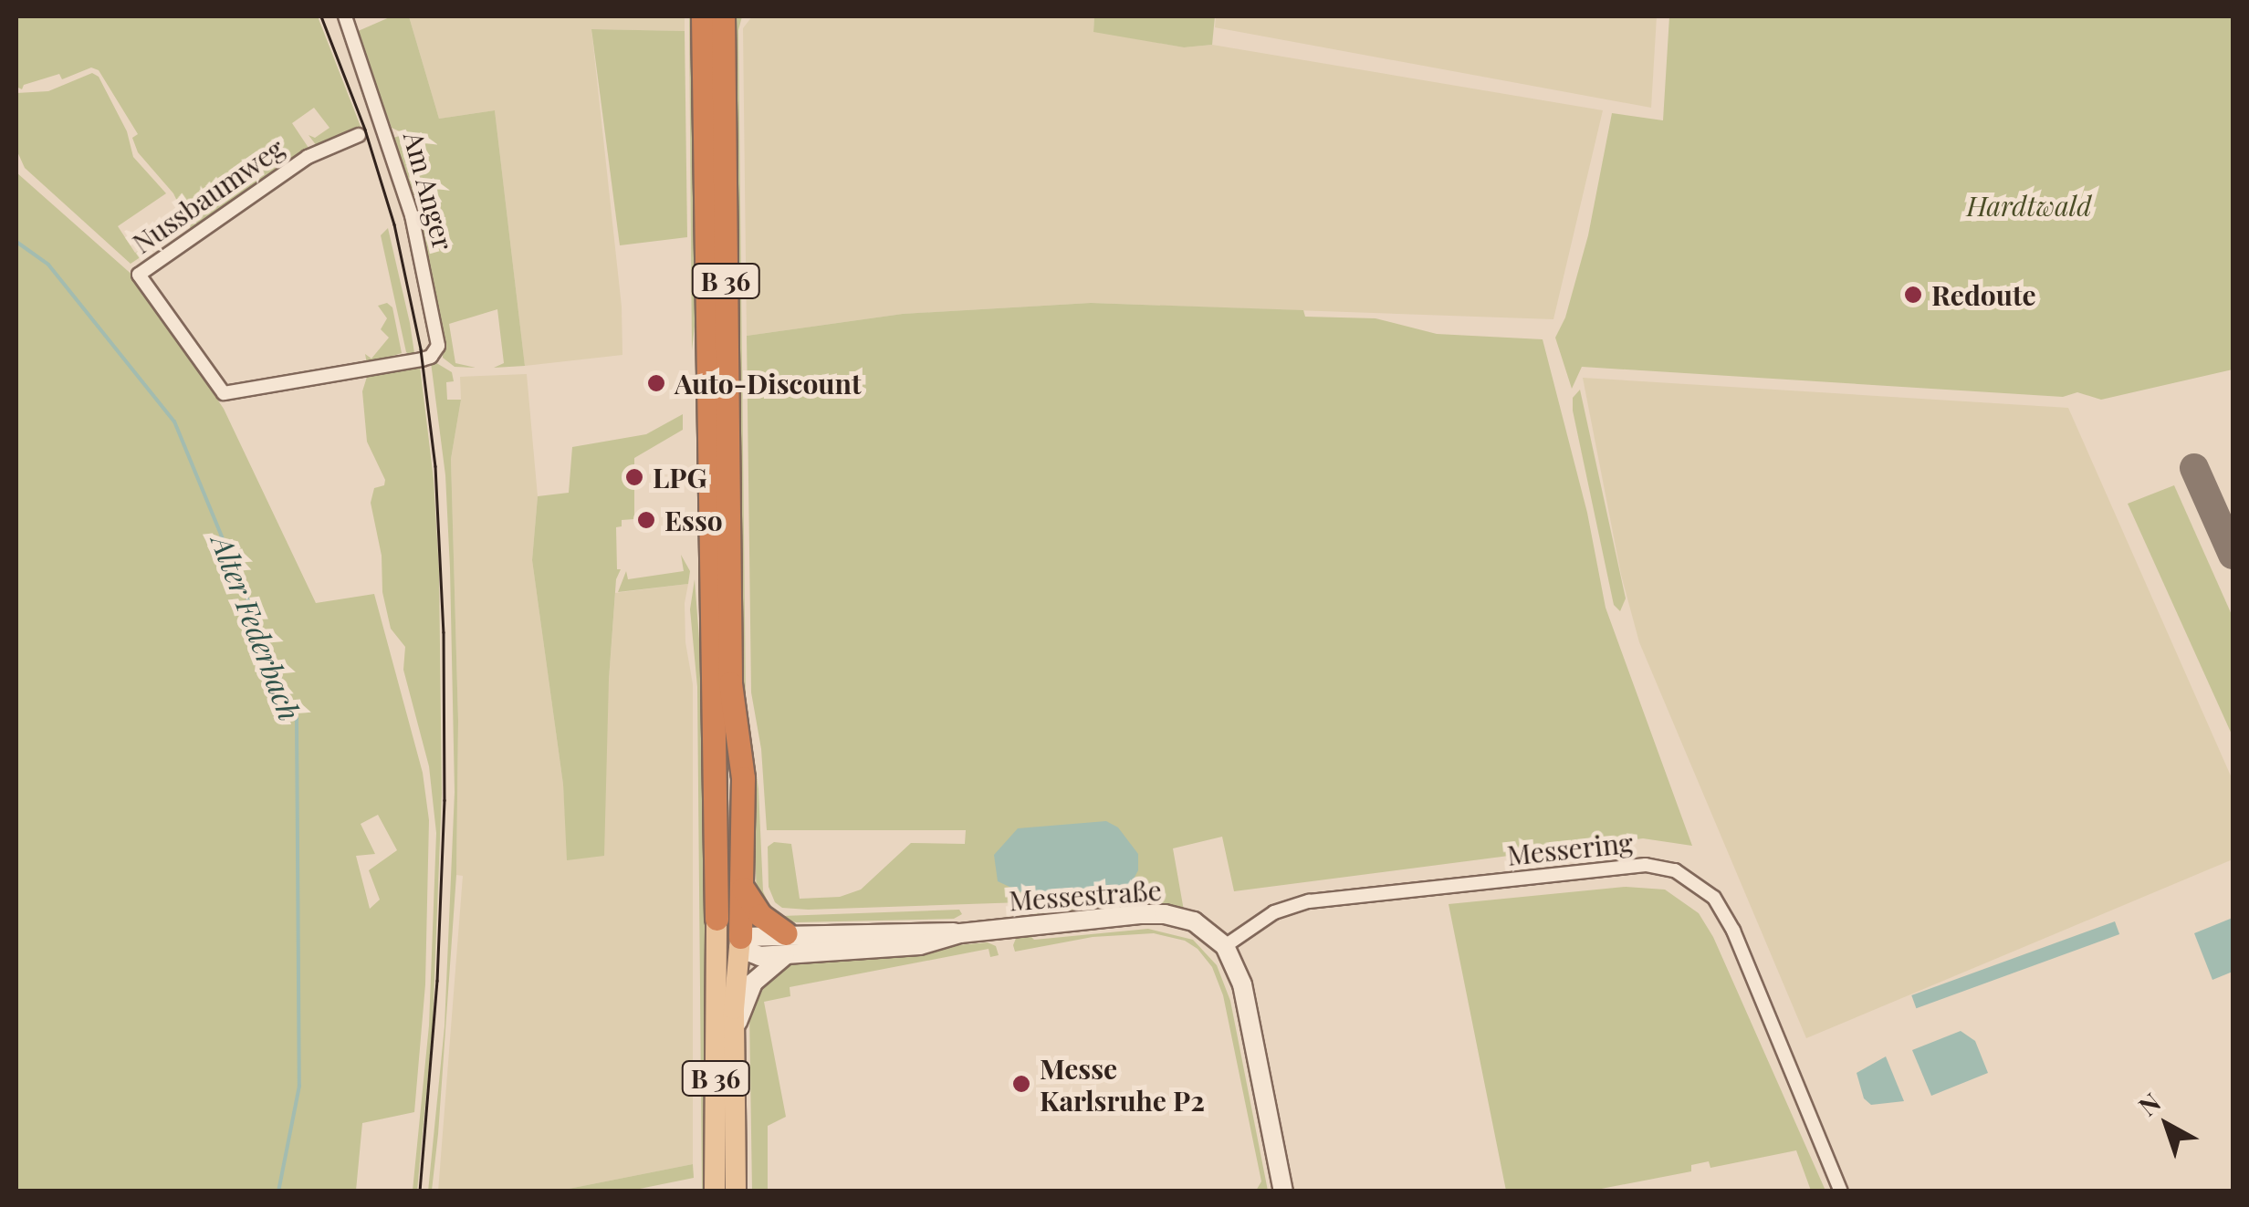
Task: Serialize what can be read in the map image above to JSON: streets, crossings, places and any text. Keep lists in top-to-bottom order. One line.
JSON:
{"streets":{"highway":["B 36"],"street":["Am Anger","Nussbaumweg","Messering","Messestraße"]},"crossings":[["Am Anger","Nussbaumweg"],["B 36","Messestraße"],["Messering","Messestraße"]],"water":["Alter Federbach"],"parks":["Hardtwald"],"places":["Redoute","Auto-Discount","LPG","Esso","Messe Karlsruhe P2"],"north":"top left"}
